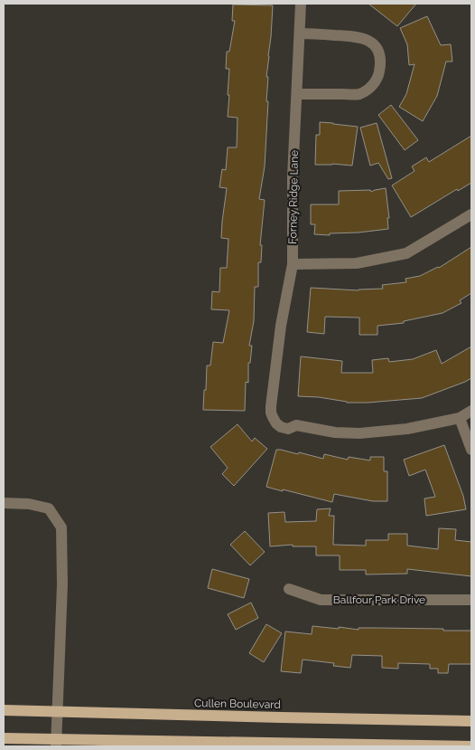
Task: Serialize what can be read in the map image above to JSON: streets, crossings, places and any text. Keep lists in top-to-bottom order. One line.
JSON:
{"streets":{"main road":["Cullen Boulevard"],"street":["Forney Ridge Lane","Ballfour Park Drive"]}}
